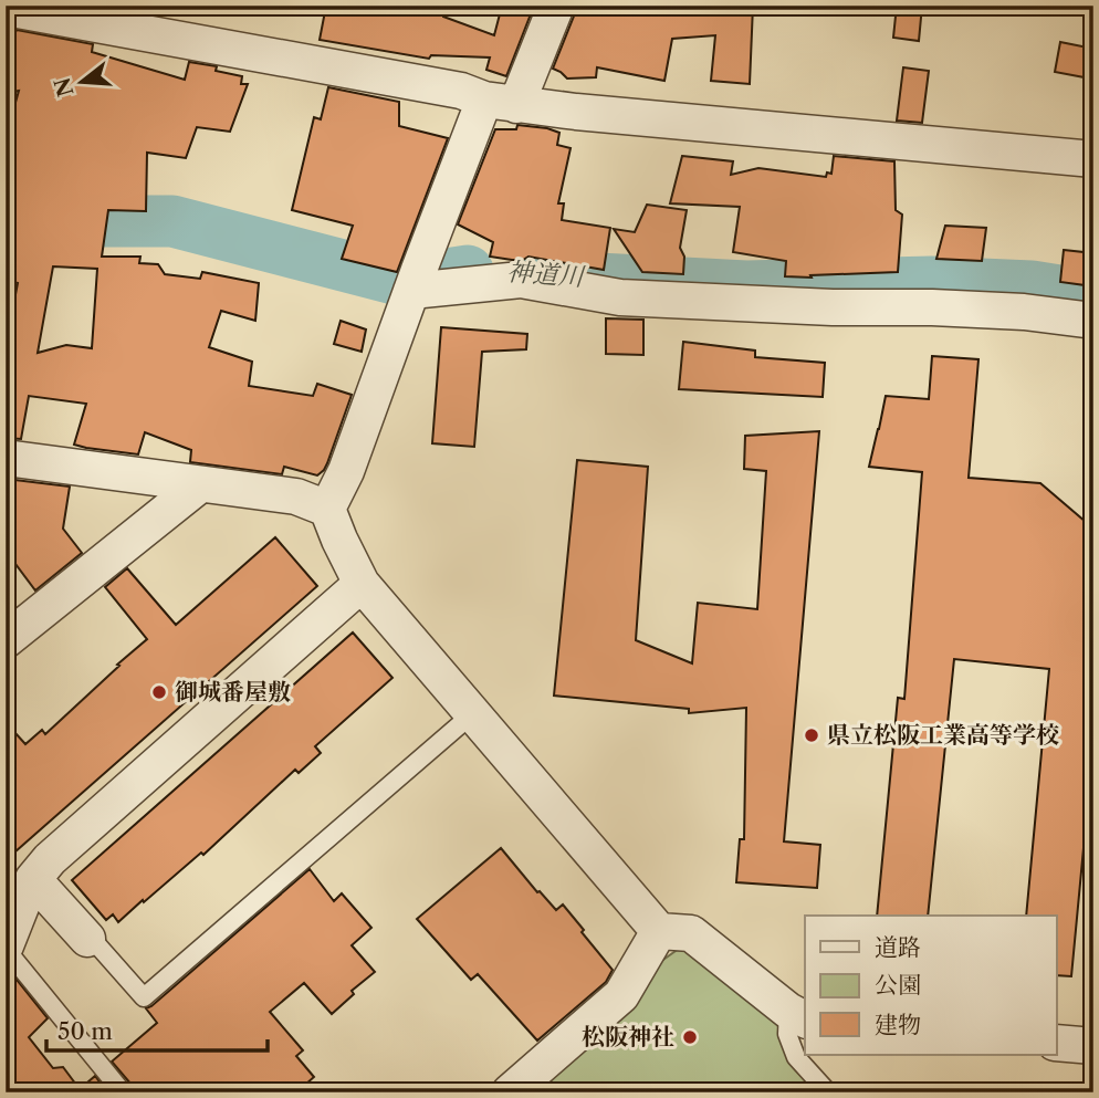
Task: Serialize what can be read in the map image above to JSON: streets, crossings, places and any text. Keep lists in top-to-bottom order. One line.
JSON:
{"water":["神道川"],"places":["御城番屋敷","県立松阪工業高等学校","松阪神社"],"legend":["道路","公園","建物"],"scale_bar":"50 m","north":"left"}
